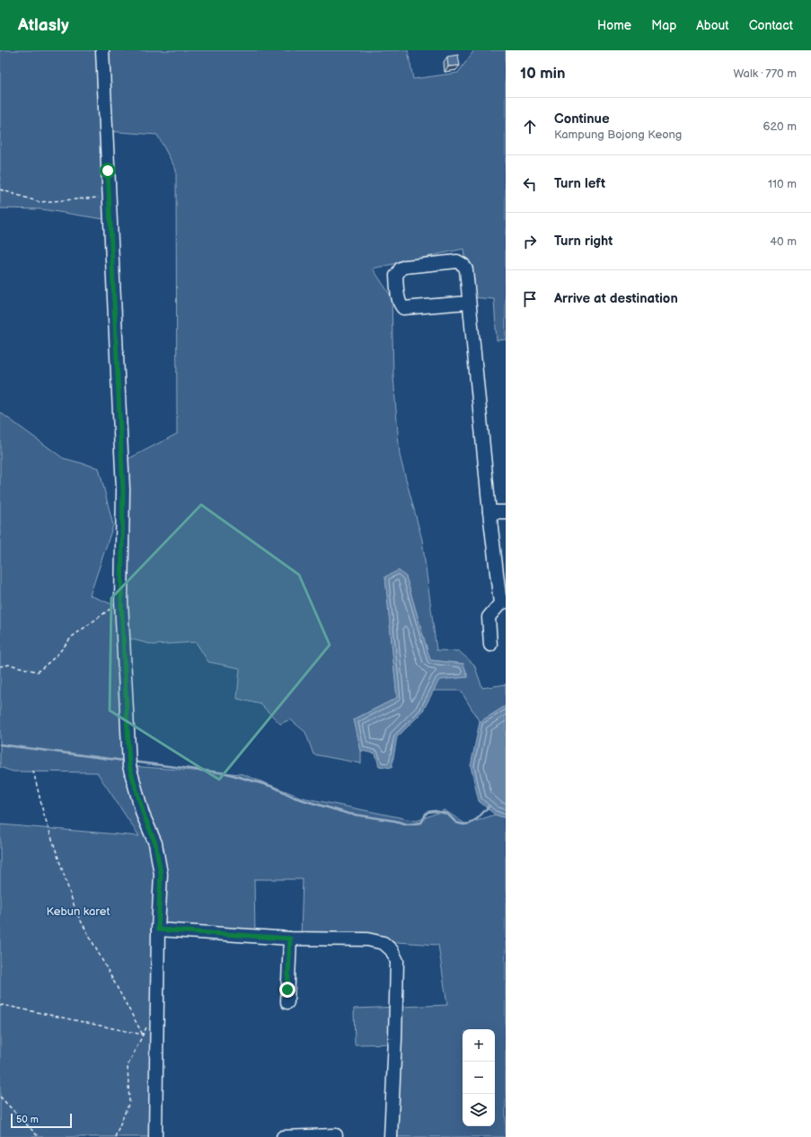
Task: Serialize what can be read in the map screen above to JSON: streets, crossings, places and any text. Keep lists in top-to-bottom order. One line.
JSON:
{"parks":["Kebun karet"],"scale_bar":"50 m","page":{"header":"Atlasly","nav":["Home","Map","About","Contact"],"heading":["10 min","Walk · 770 m"],"list":[["Continue","Kampung Bojong Keong","620 m"],["Turn left","110 m"],["Turn right","40 m"],"Arrive at destination"],"map_buttons":["+","−"],"scale":"50 m"}}
